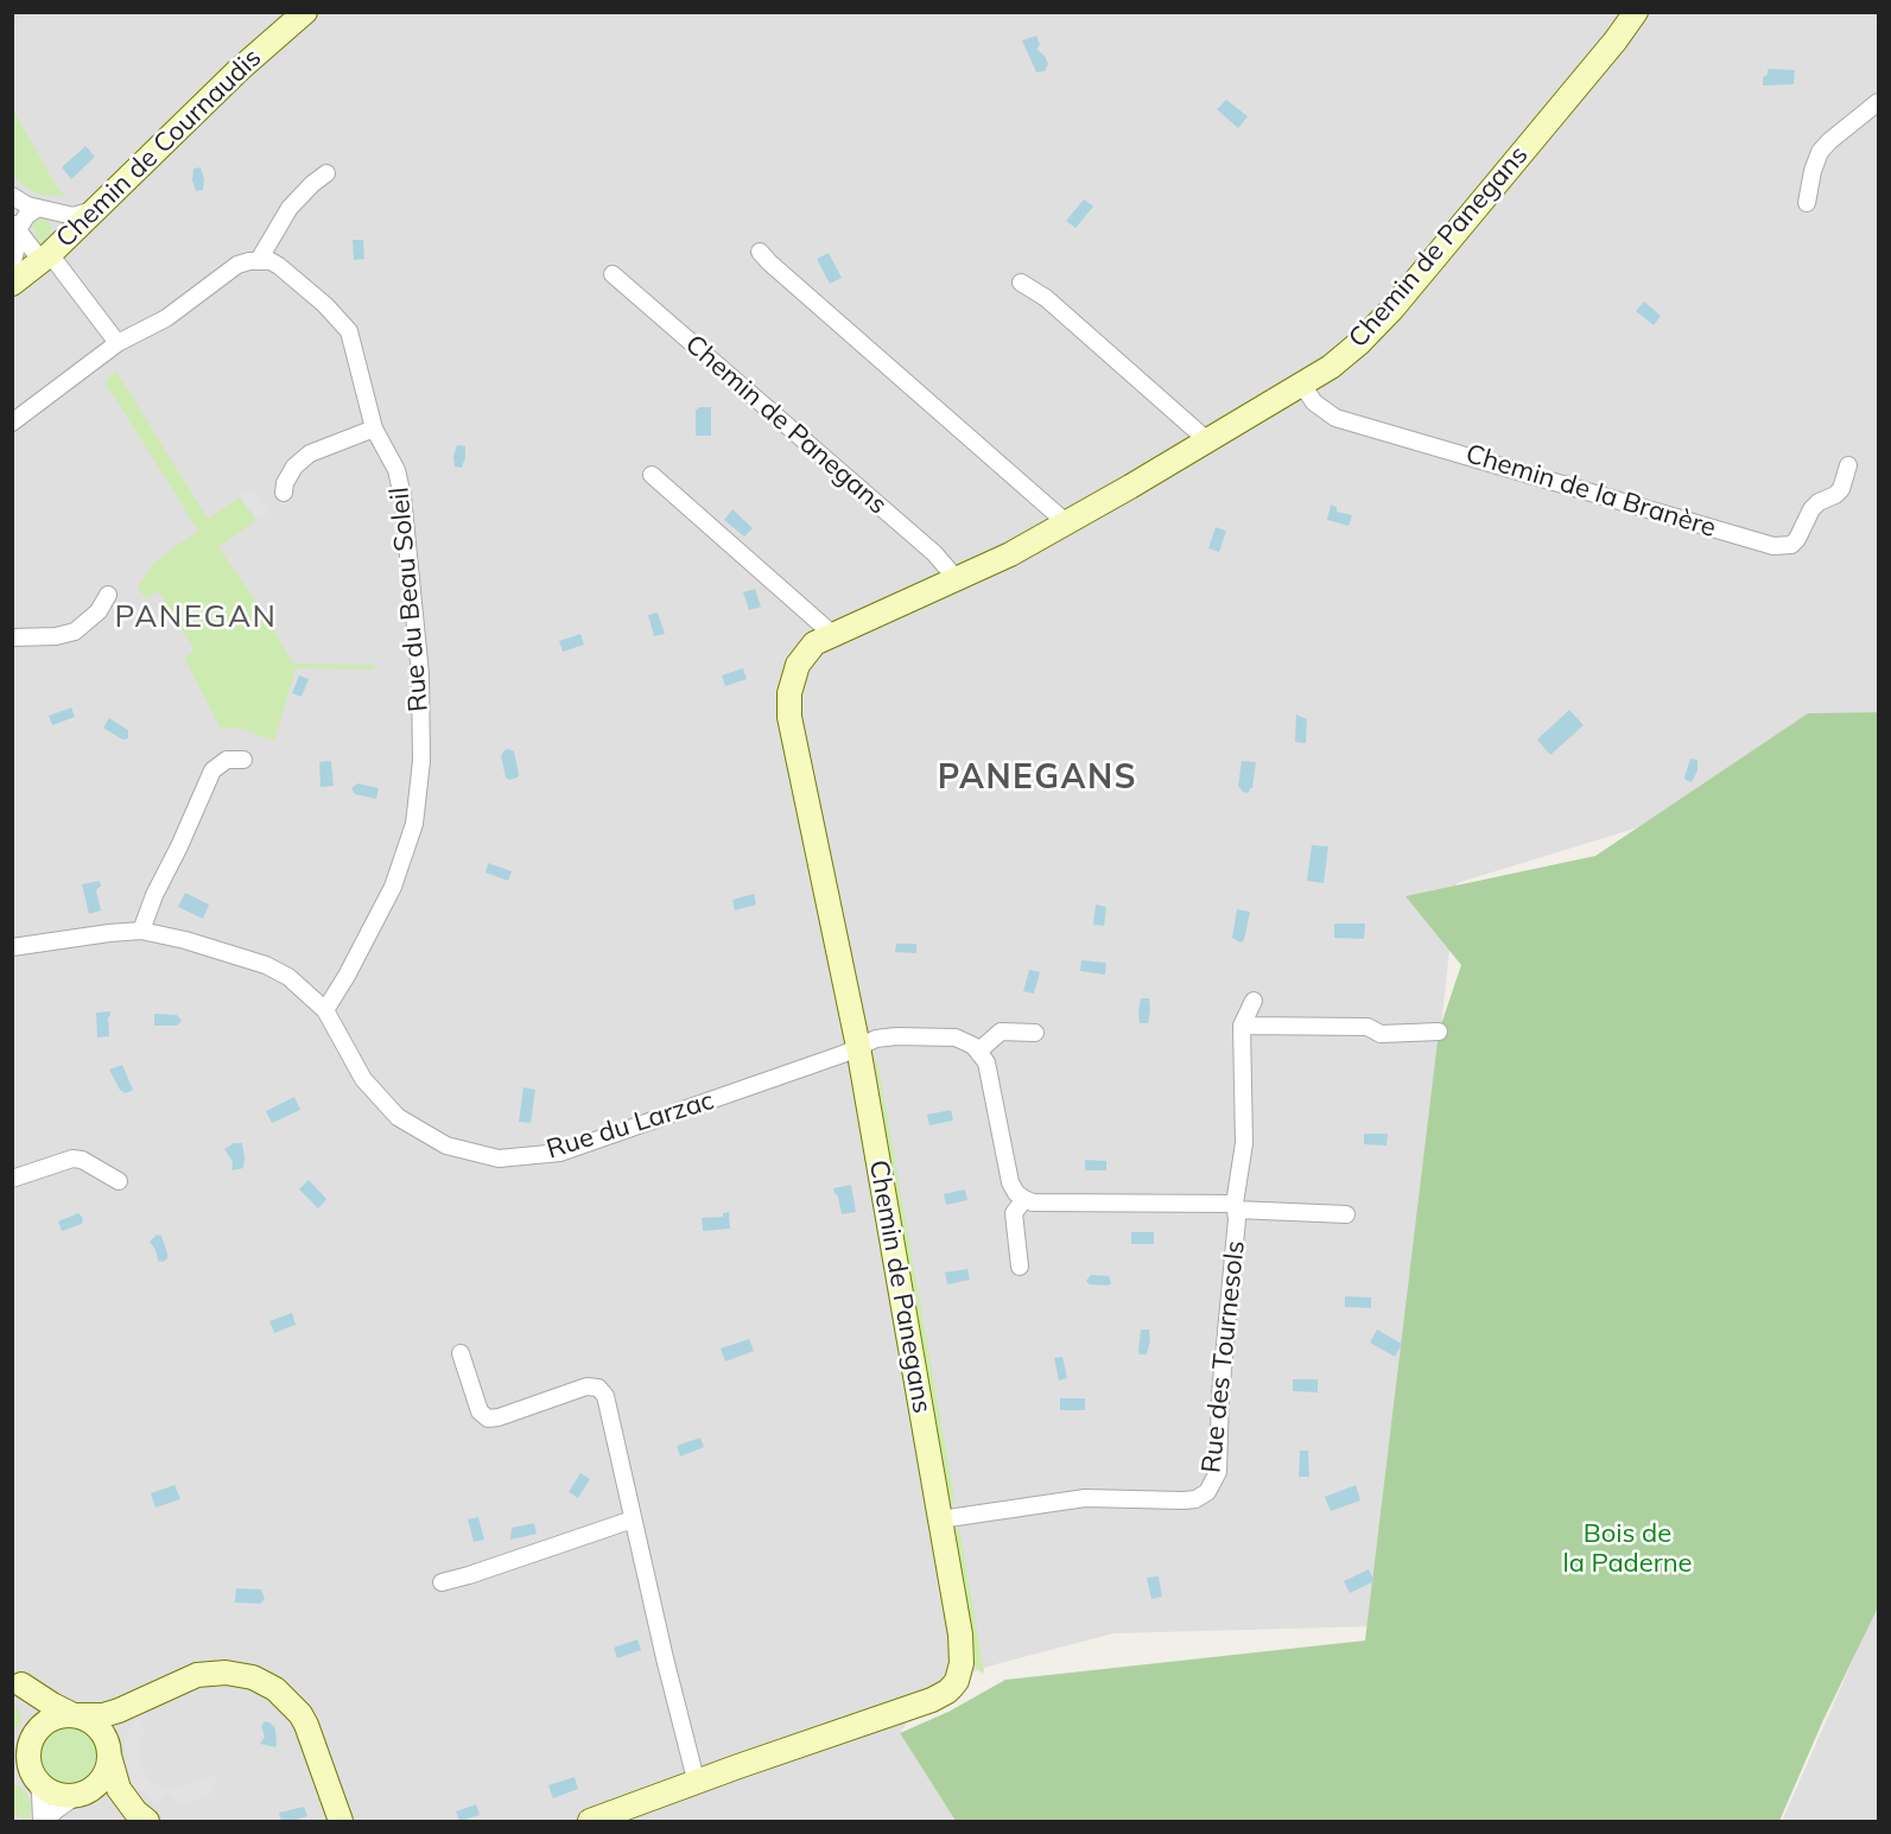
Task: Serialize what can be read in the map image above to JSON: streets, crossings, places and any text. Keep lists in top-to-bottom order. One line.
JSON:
{"streets":{"street":["Chemin de Cournaudis","Chemin de Panegans","Chemin de la Branère","Rue du Beau Soleil","Rue du Larzac","Rue des Tournesols"]},"crossings":[["Chemin de Panegans","Chemin de la Branère"],["Chemin de Panegans","Rue du Larzac"],["Chemin de Panegans","Rue des Tournesols"],["Rue du Beau Soleil","Rue du Larzac"]],"districts":["PANEGAN","PANEGANS"],"parks":["Bois de la Paderne"]}
